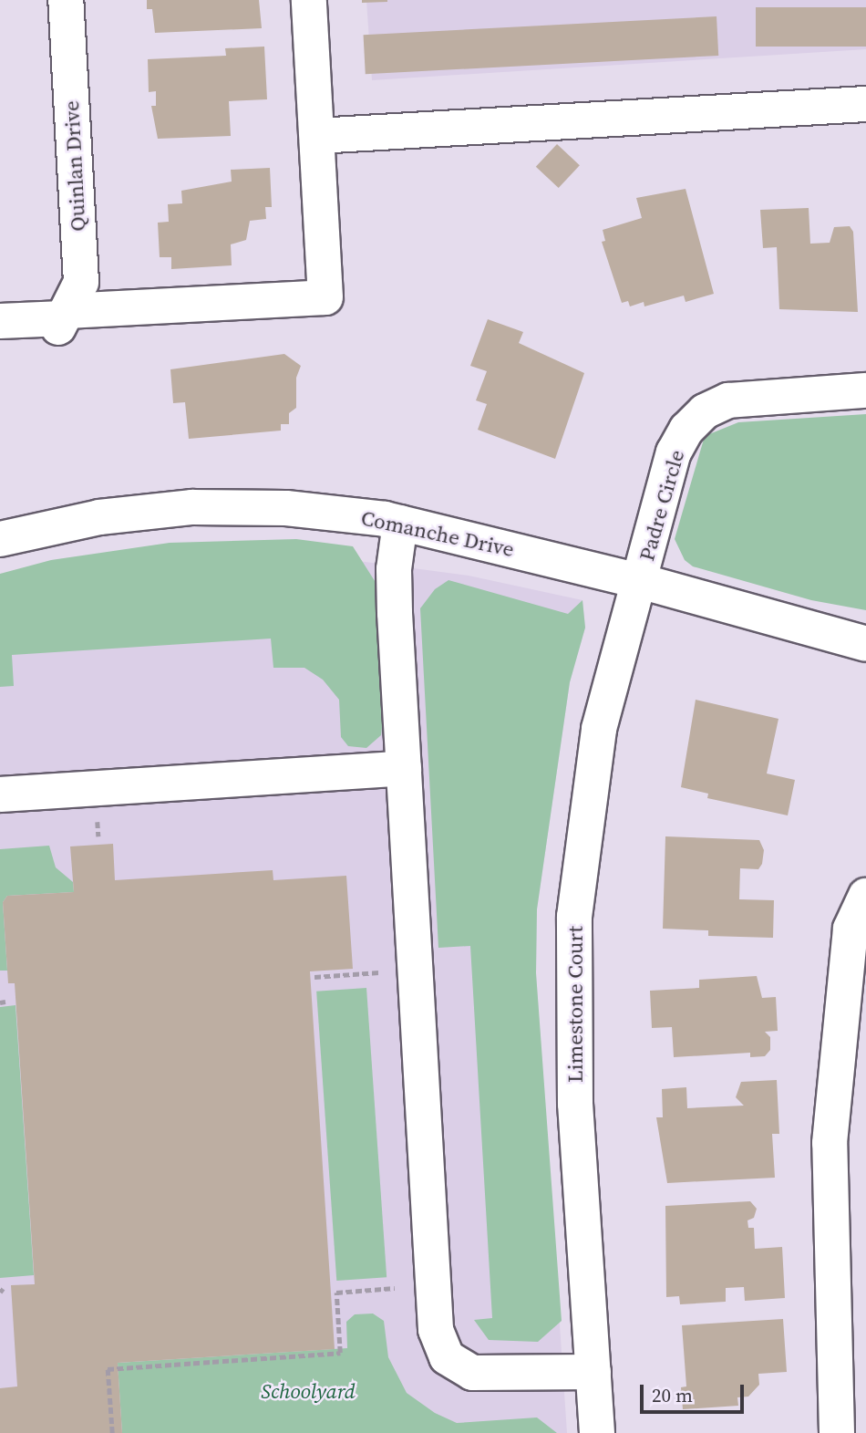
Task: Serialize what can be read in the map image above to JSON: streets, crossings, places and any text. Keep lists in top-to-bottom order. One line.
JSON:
{"streets":{"street":["Quinlan Drive","Padre Circle","Comanche Drive","Limestone Court"]},"crossings":[["Padre Circle","Comanche Drive"],["Padre Circle","Limestone Court"],["Comanche Drive","Limestone Court"]],"parks":["Schoolyard"],"scale_bar":"20 m"}
